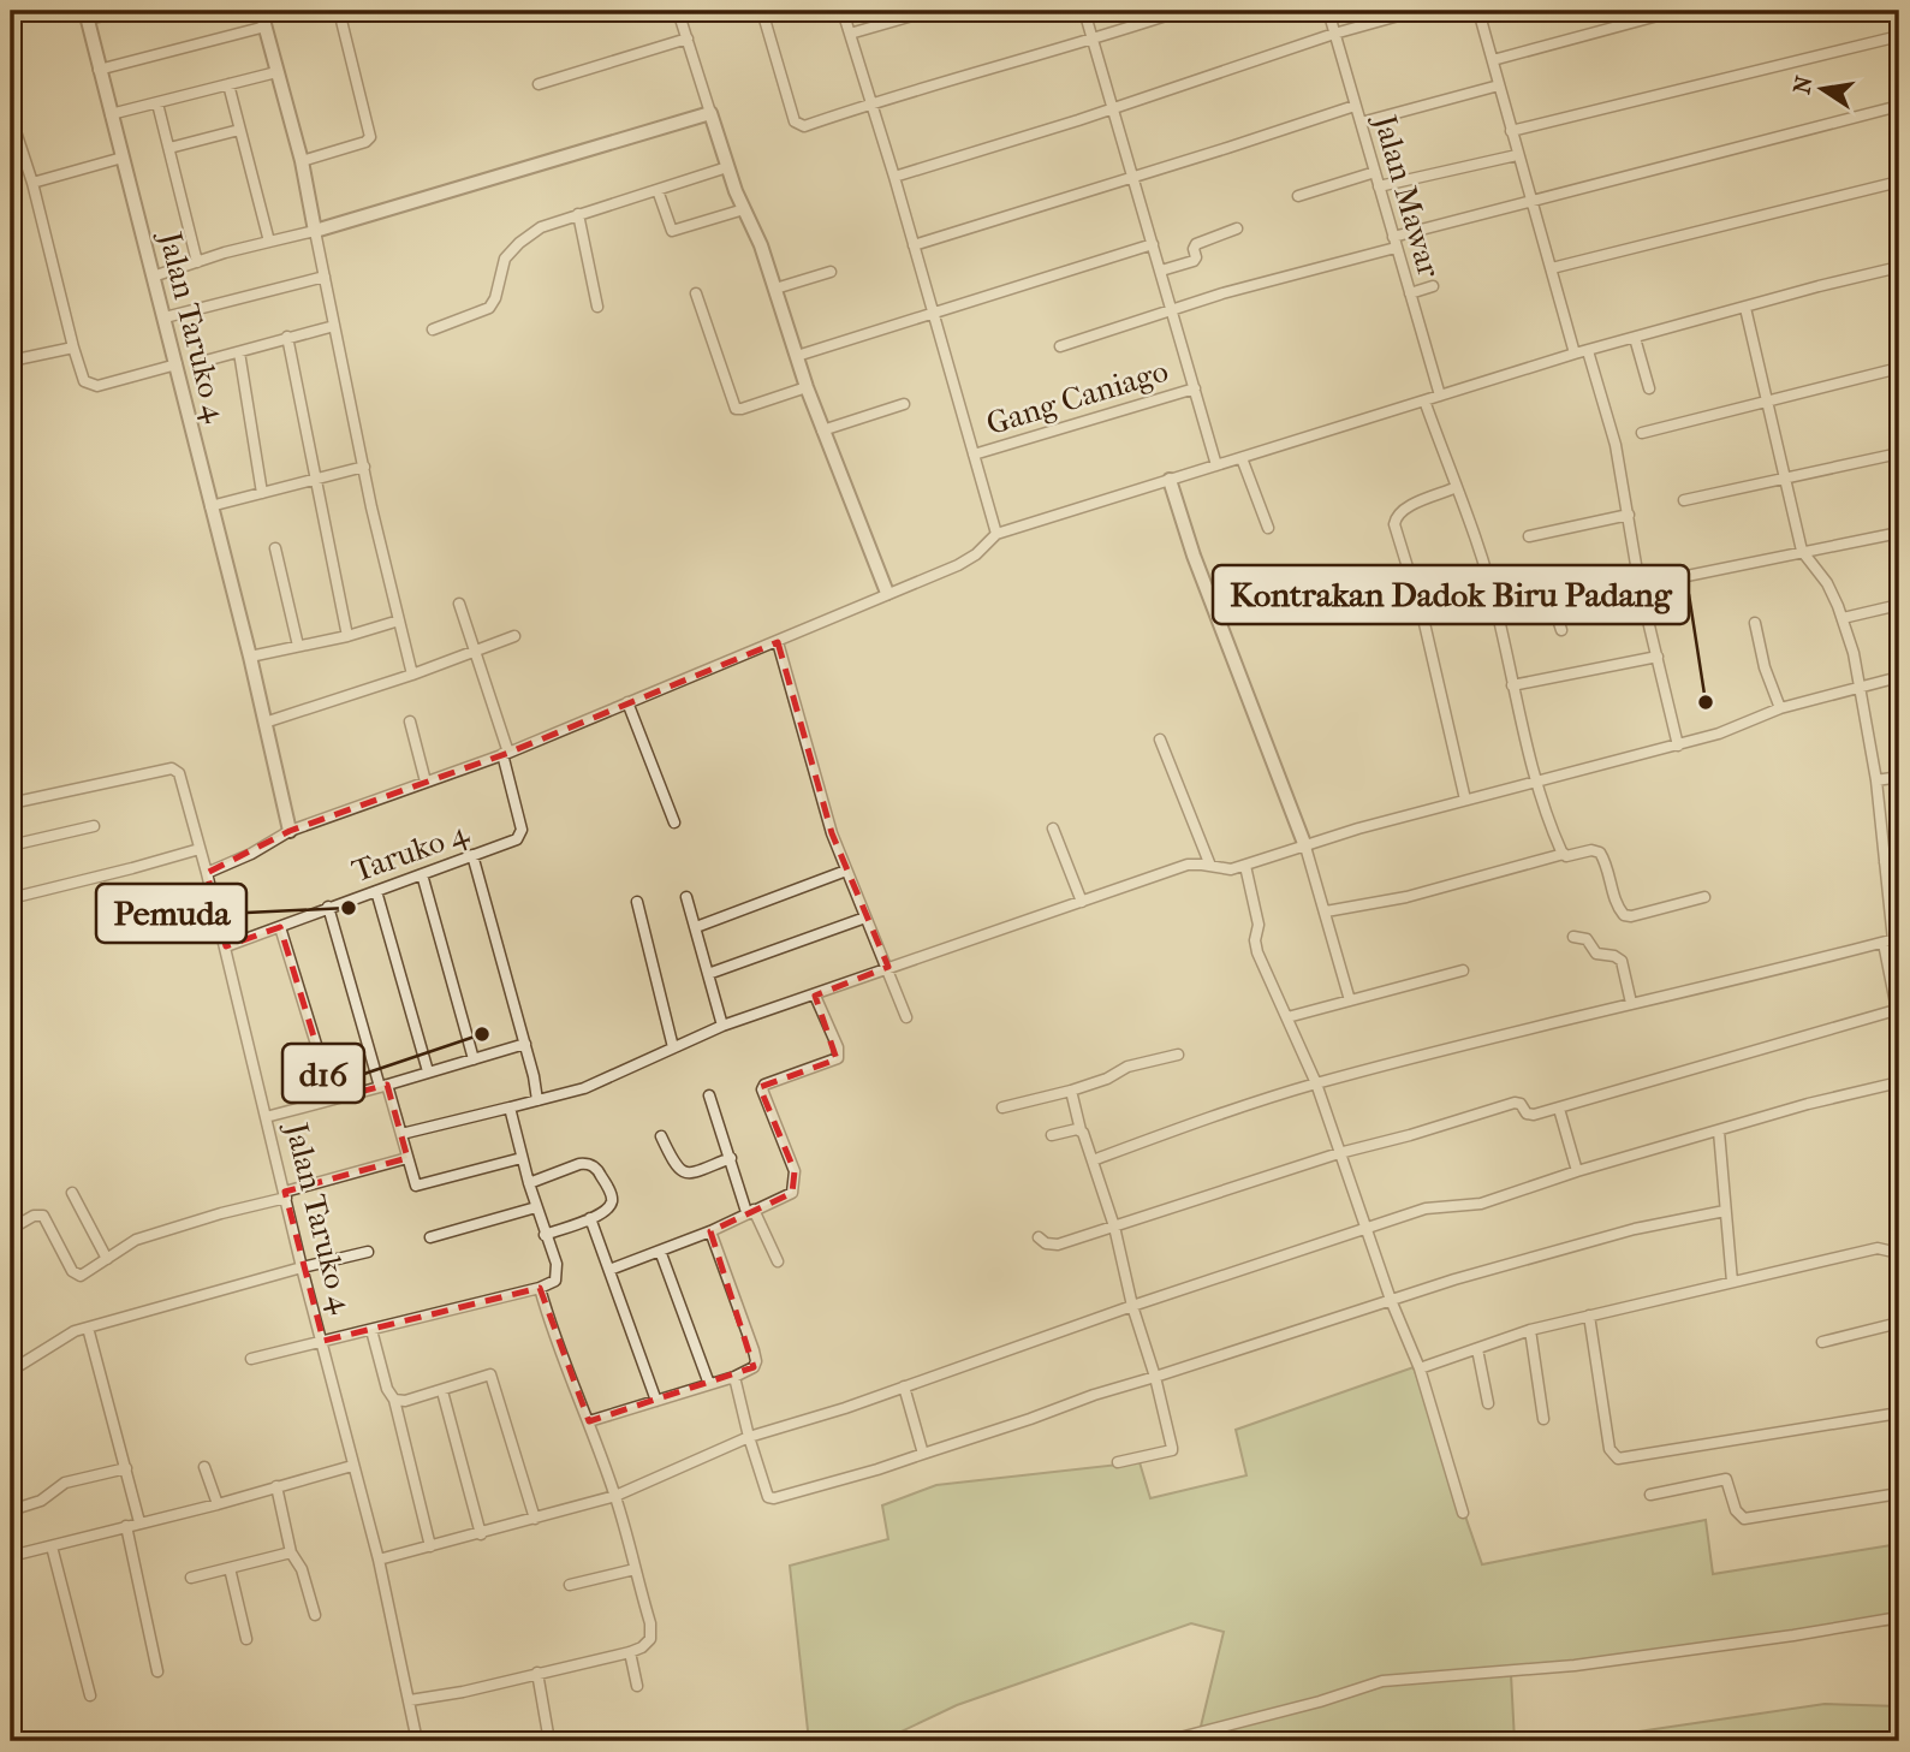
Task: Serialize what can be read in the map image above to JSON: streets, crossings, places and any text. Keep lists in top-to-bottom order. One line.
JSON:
{"streets":{"street":["Jalan Mawar","Jalan Taruko 4","Gang Caniago","Taruko 4"]},"crossings":[["Jalan Taruko 4","Taruko 4"]],"places":["Kontrakan Dadok Biru Padang","Pemuda","d16"],"north":"left"}
